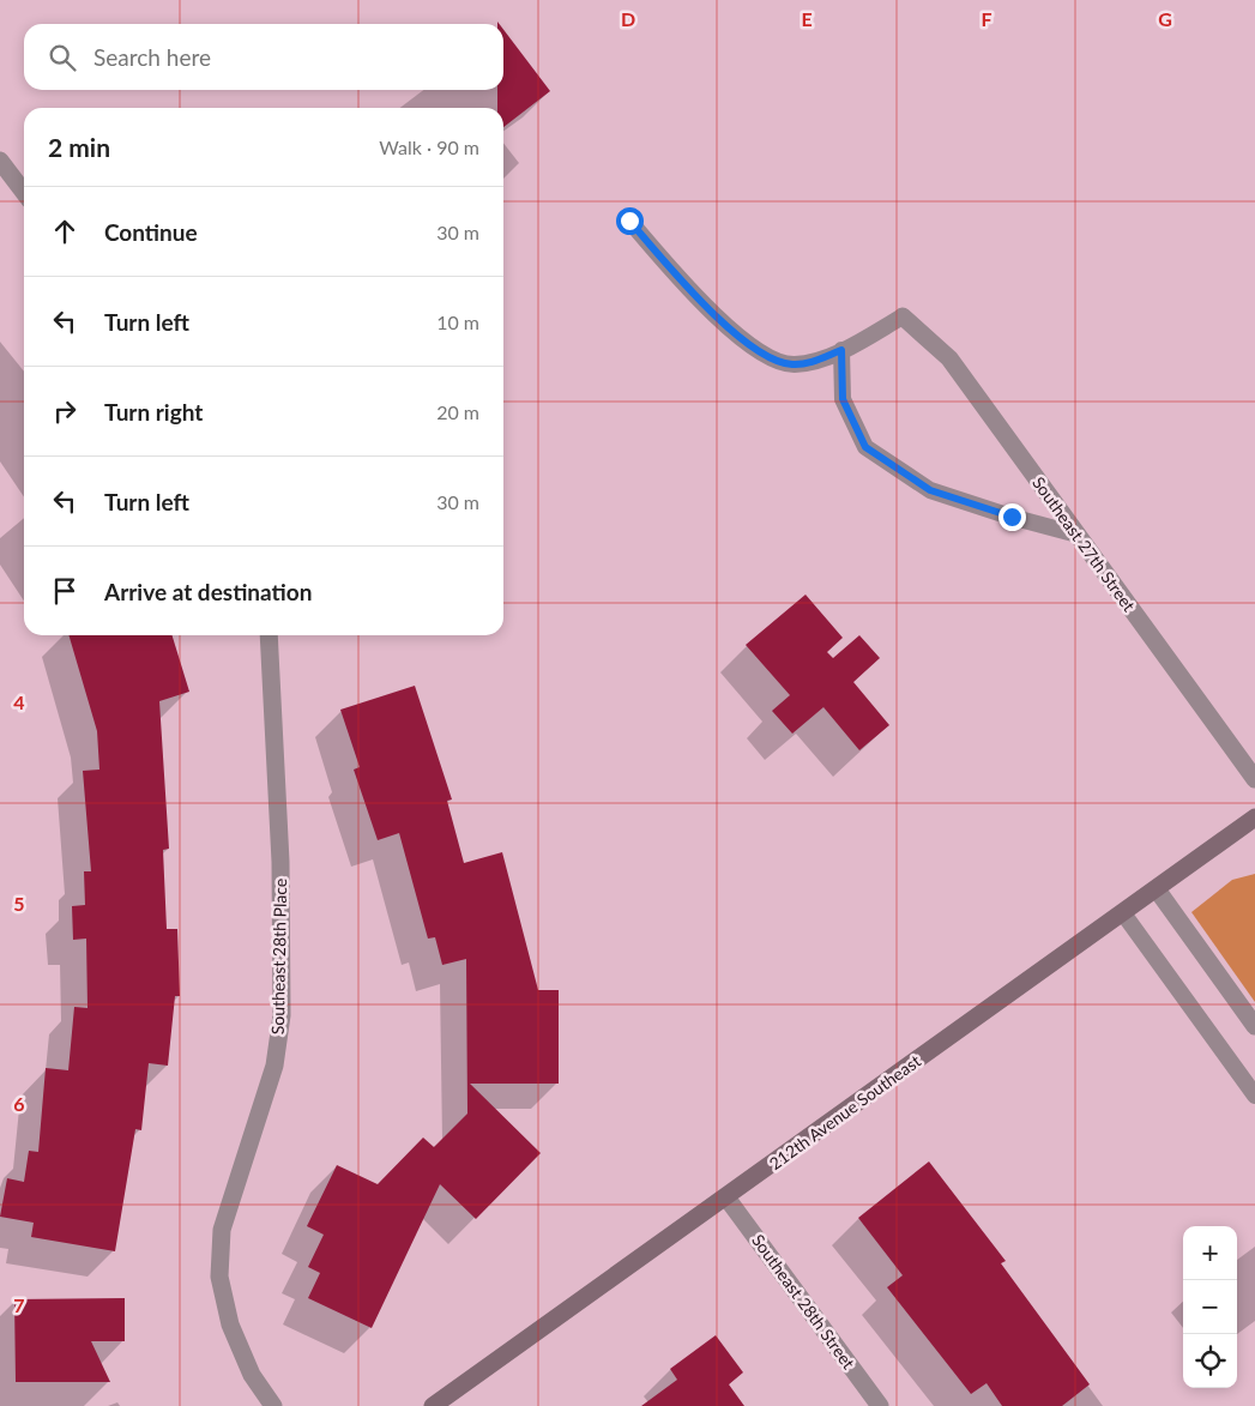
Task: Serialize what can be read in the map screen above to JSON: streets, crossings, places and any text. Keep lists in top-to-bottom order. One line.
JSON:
{"streets":{"street":["Southeast 27th Street","Southeast 28th Place","212th Avenue Southeast","Southeast 28th Street"]},"crossings":[["212th Avenue Southeast","Southeast 28th Street"]],"page":{"search":"Search here","heading":["2 min","Walk · 90 m"],"list":[["Continue","30 m"],["Turn left","10 m"],["Turn right","20 m"],["Turn left","30 m"],"Arrive at destination"],"map_buttons":["+","−"]},"grid":{"columns":["D","E","F","G"],"rows":["4","5","6","7"]}}
